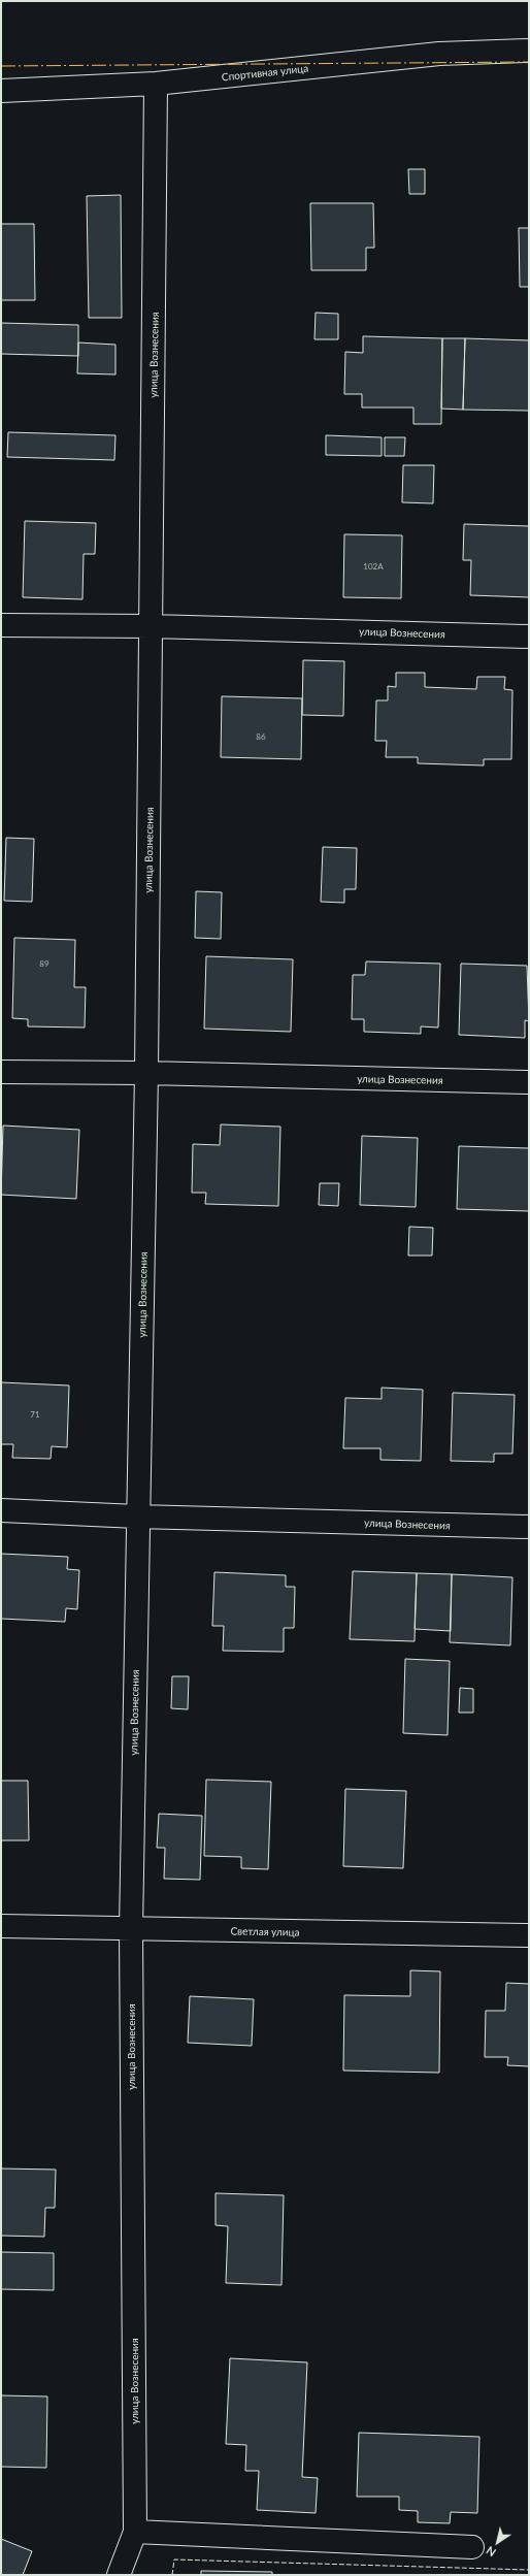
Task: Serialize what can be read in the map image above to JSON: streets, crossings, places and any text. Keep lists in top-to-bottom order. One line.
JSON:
{"streets":{"street":["Спортивная улица","улица Вознесения","Светлая улица"]},"crossings":[["Спортивная улица","улица Вознесения"],["улица Вознесения","Светлая улица"]],"house_numbers":["102А","86","89","71"],"north":"bottom left"}
